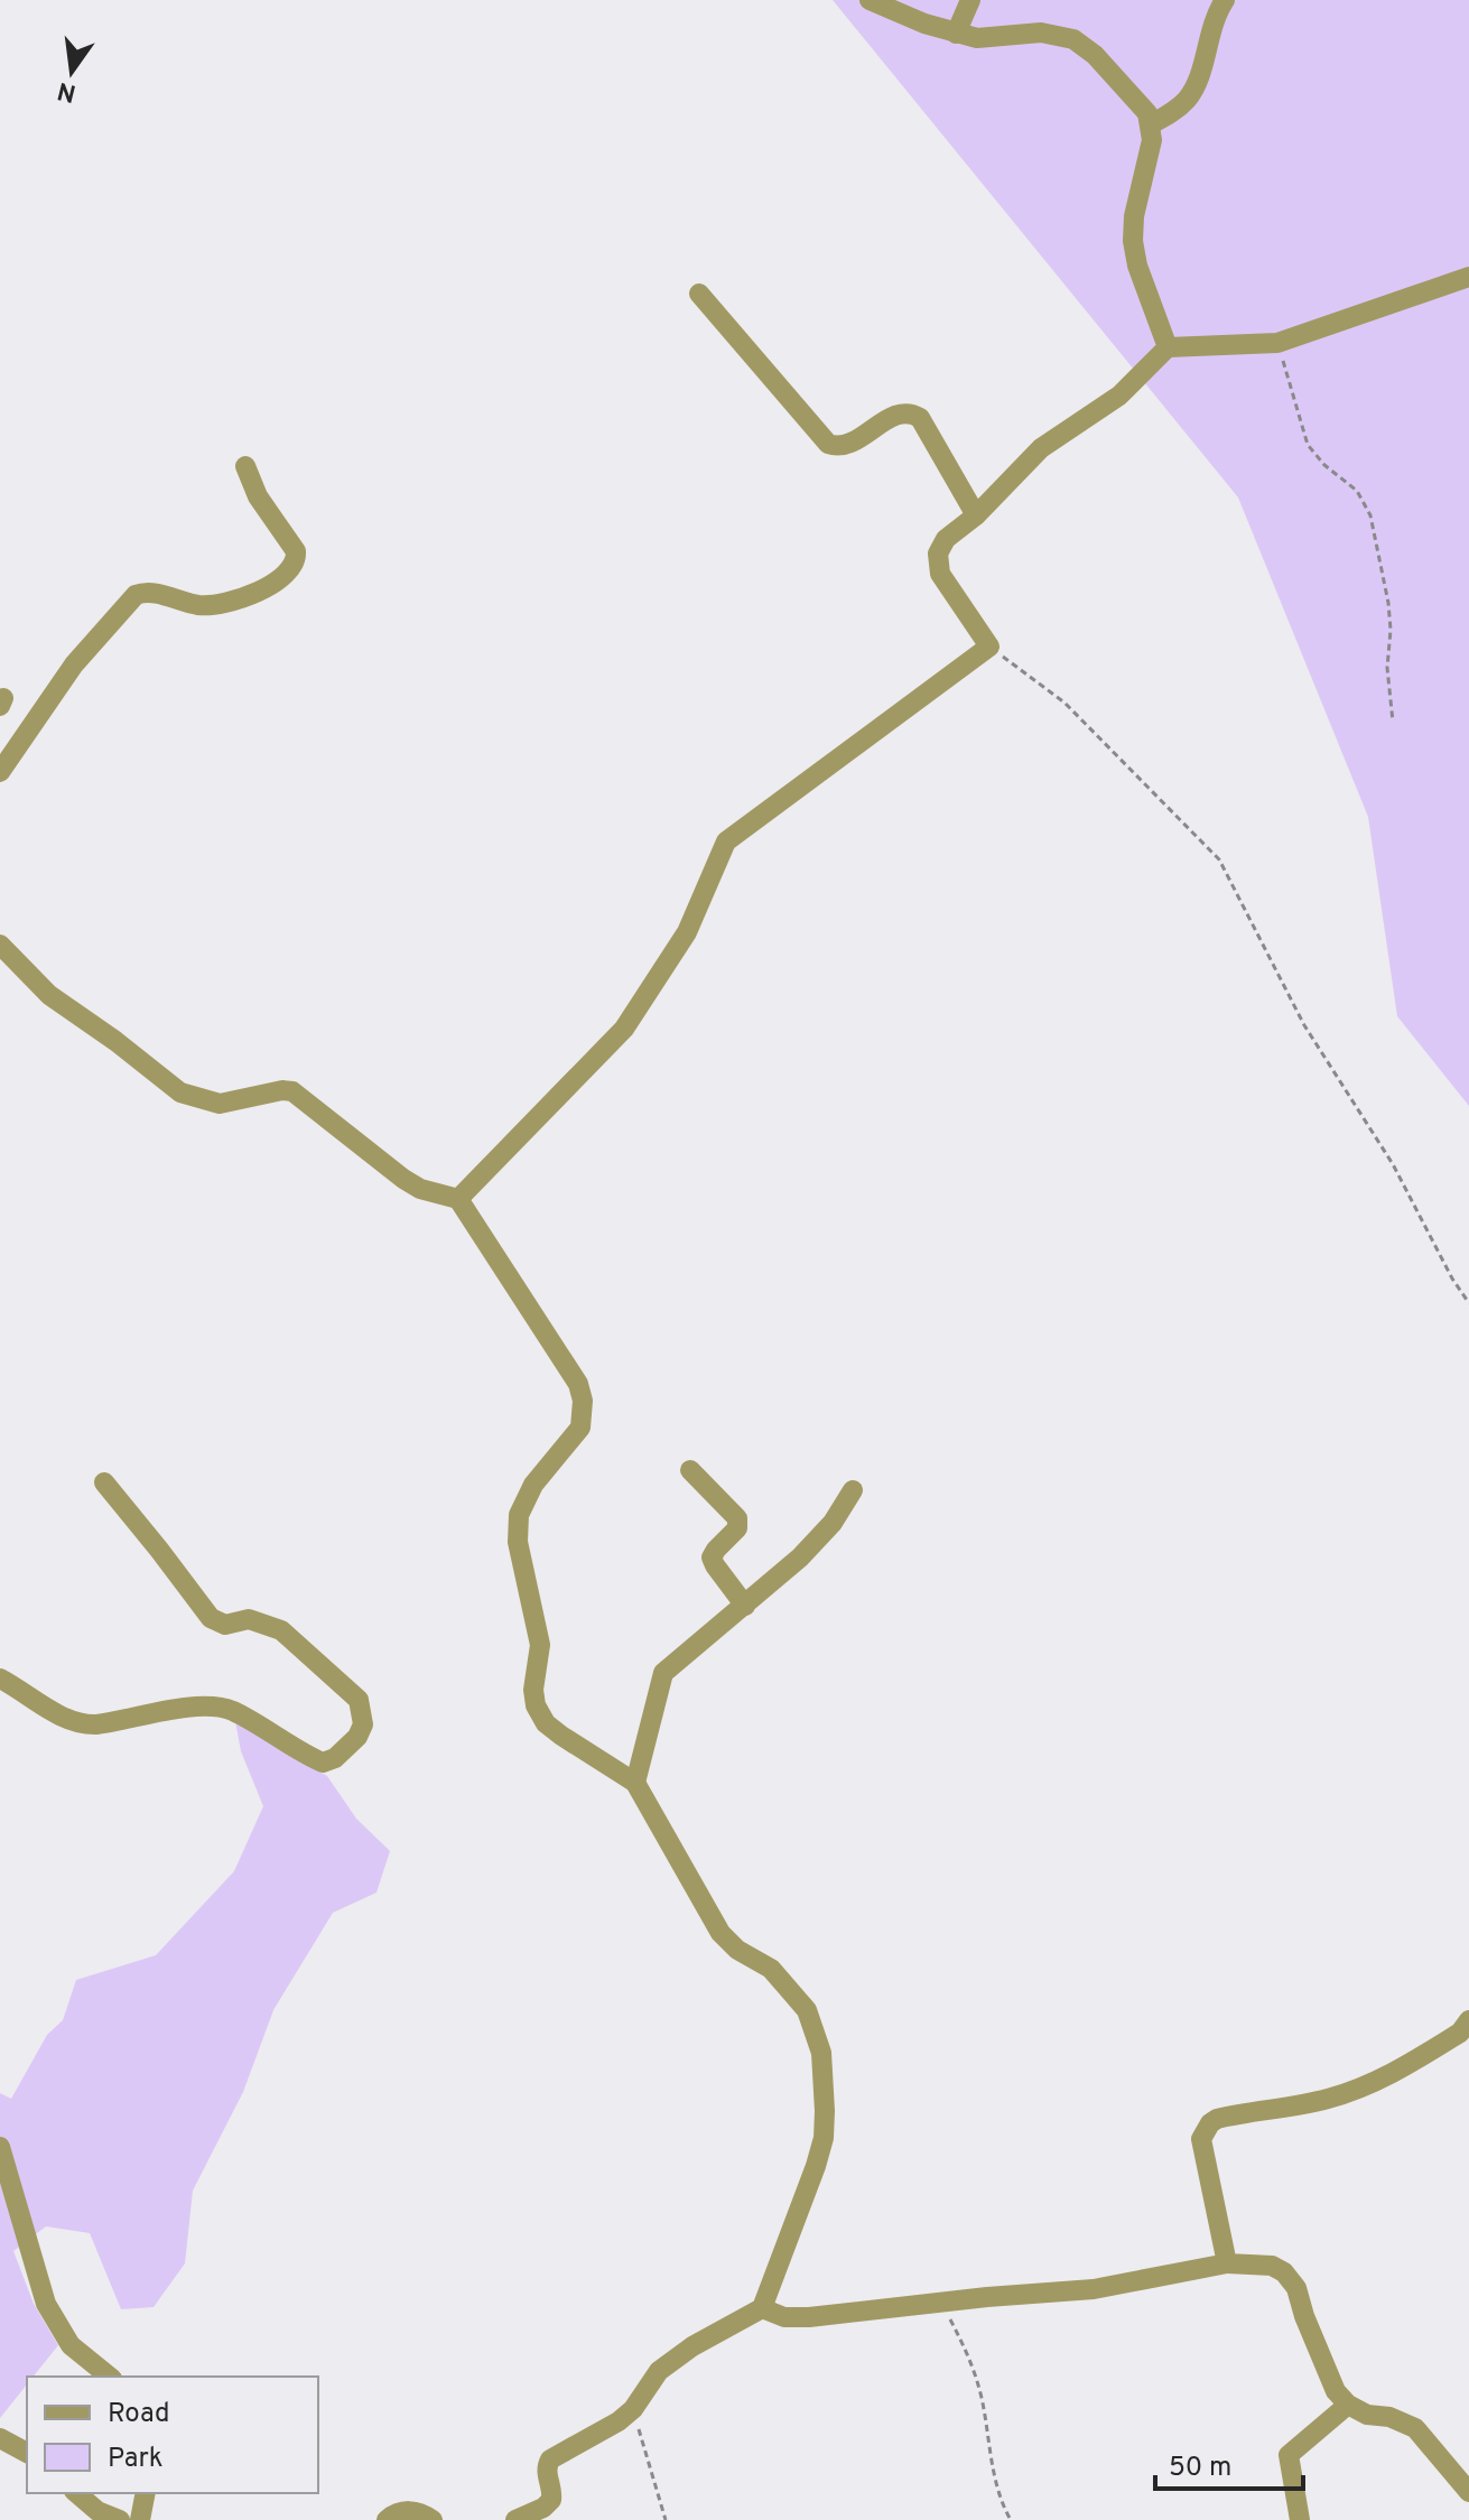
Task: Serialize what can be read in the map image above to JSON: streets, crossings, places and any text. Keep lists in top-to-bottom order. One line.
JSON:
{"legend":["Road","Park"],"scale_bar":"50 m","north":"bottom"}
